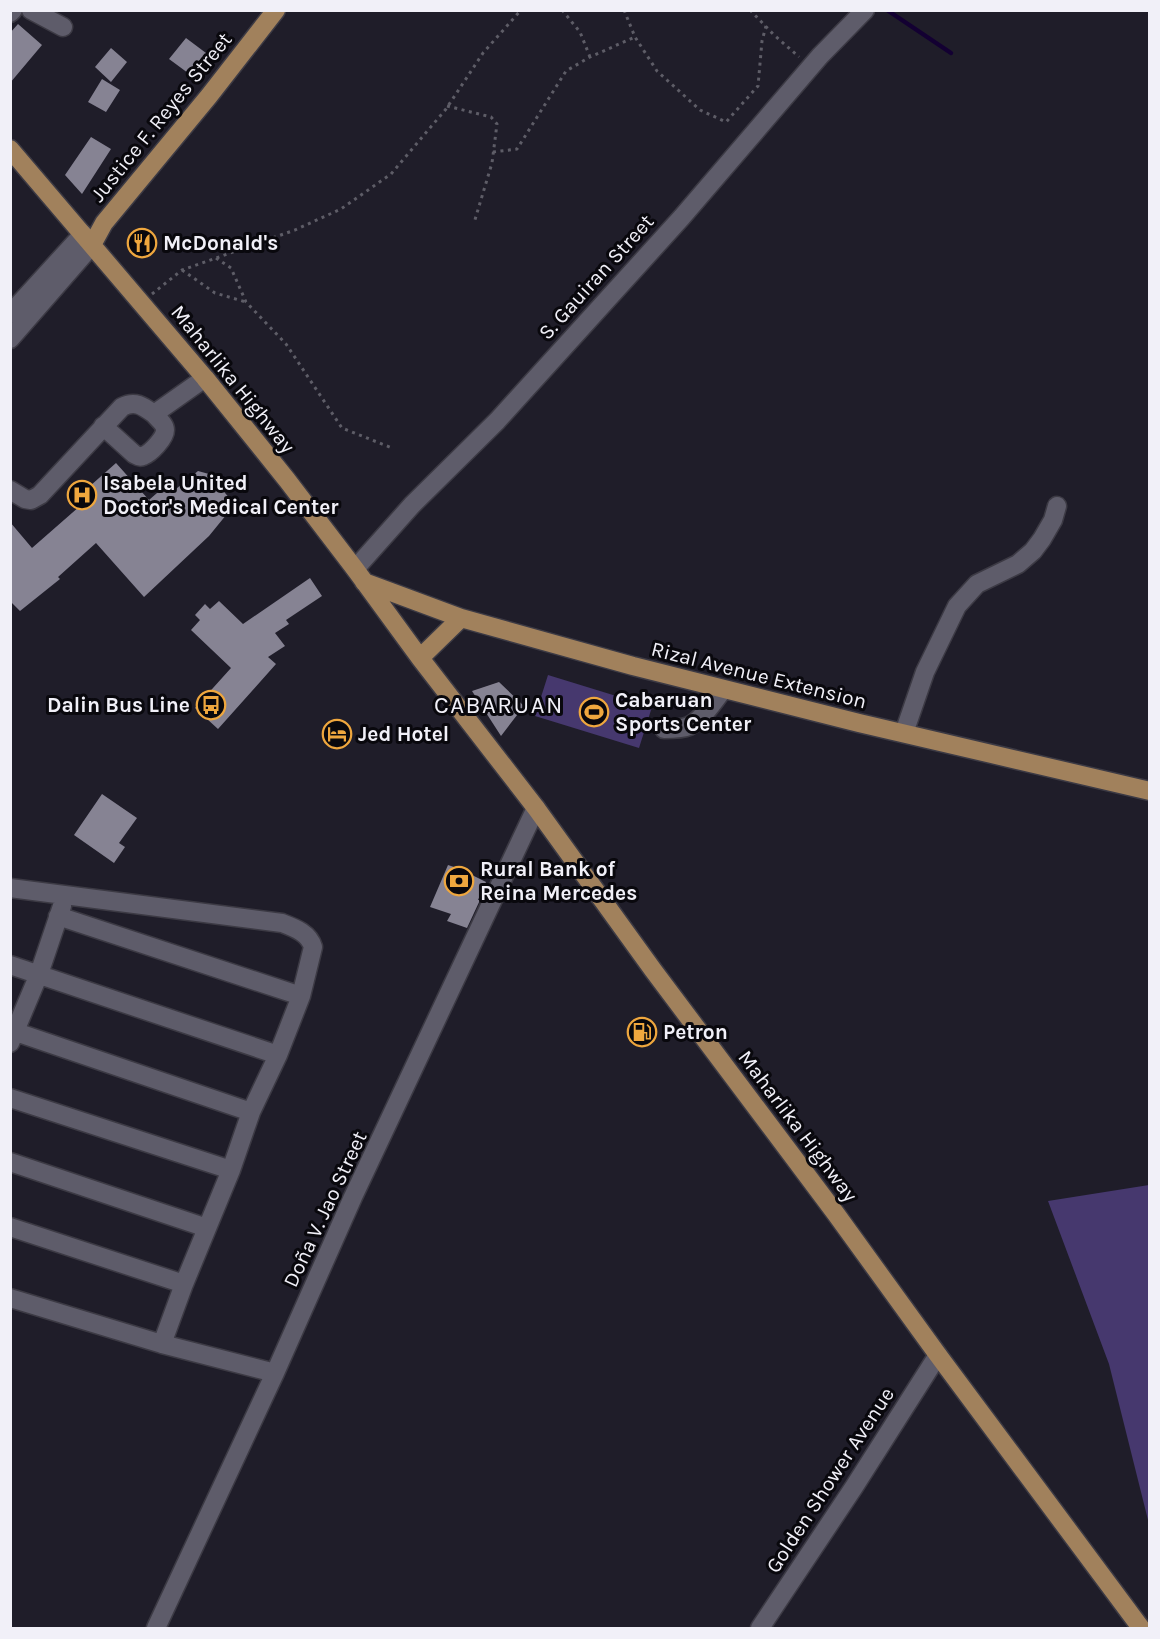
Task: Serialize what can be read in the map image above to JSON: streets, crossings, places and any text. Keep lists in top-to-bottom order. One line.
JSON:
{"streets":{"main road":["Justice F. Reyes Street","Maharlika Highway","Rizal Avenue Extension"],"street":["S. Gauiran Street","Doña V. Jao Street","Golden Shower Avenue"]},"crossings":[["Justice F. Reyes Street","Maharlika Highway"],["S. Gauiran Street","Maharlika Highway"],["S. Gauiran Street","Rizal Avenue Extension"],["Maharlika Highway","Rizal Avenue Extension"],["Maharlika Highway","Doña V. Jao Street"],["Maharlika Highway","Golden Shower Avenue"]],"districts":["CABARUAN"],"places":{"restaurant":["McDonald's"],"hospital":["Isabela United Doctor's Medical Center"],"bus stop":["Dalin Bus Line"],"sports":["Cabaruan Sports Center"],"hotel":["Jed Hotel"],"bank":["Rural Bank of Reina Mercedes"],"fuel station":["Petron"]}}
